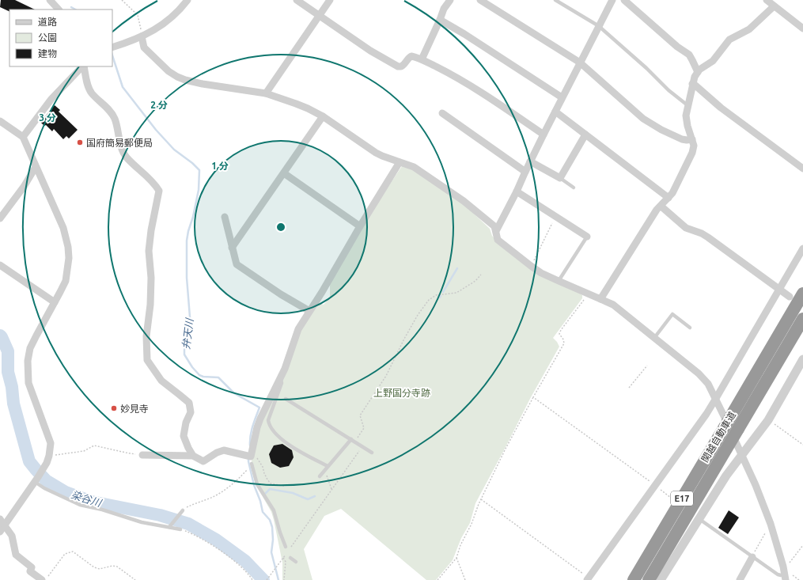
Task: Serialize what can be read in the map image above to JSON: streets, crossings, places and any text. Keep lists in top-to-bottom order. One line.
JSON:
{"streets":{"highway":["関越自動車道","E17"]},"water":["弁天川","染谷川"],"parks":["上野国分寺跡"],"places":["国府簡易郵便局","妙見寺"],"legend":["道路","公園","建物"],"rings":["2 分","3 分","1 分"]}
